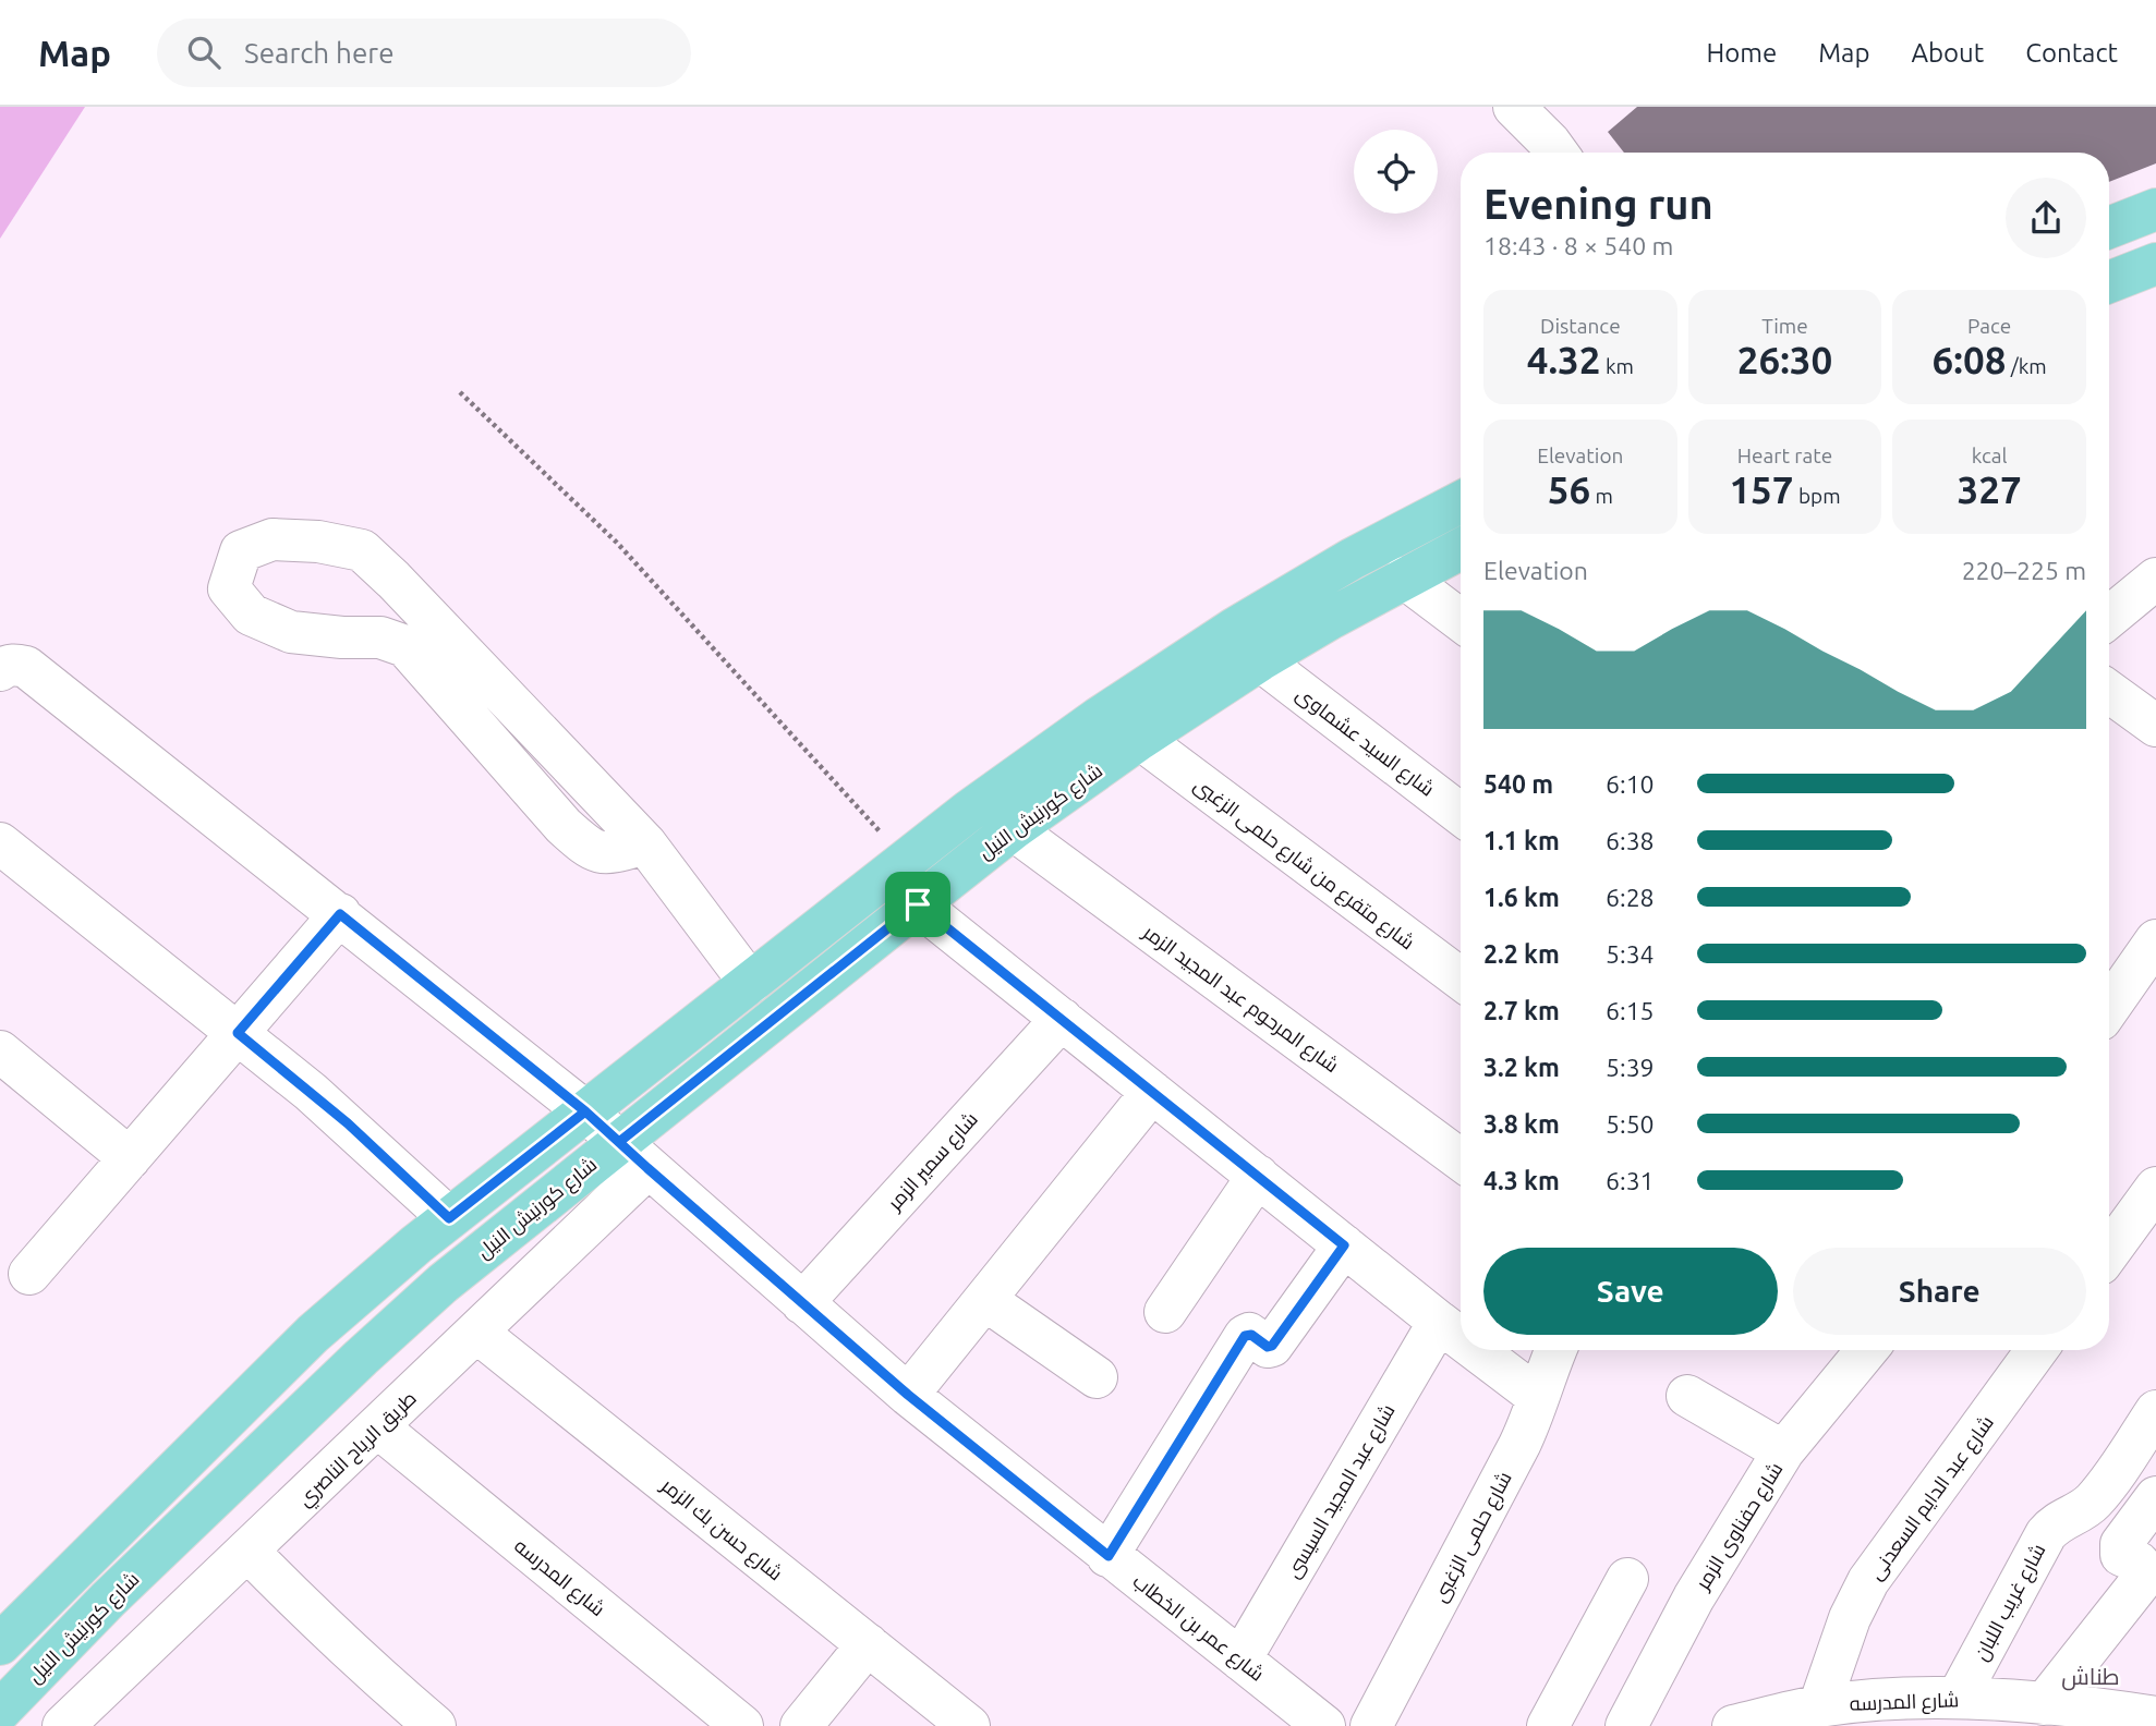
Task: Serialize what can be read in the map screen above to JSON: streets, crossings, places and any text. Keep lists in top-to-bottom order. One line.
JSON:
{"streets":{"main road":["شارع كورنيش النيل"],"street":["شارع السيد عشماوى","شارع متفرع من شارع حلمى الزغبى","شارع المرحوم عبد المجيد الزمر","شارع سمير الزمر","طريق الرياح الناصري","شارع عبد المجيد السيسى","شارع عبد الدايم السعدنى","شارع حفناوى الزمر","شارع حسن بك الزمر","شارع حلمى الزغبى","شارع المدرسه","شارع غريب اللبان","شارع عمر بن الخطاب"]},"crossings":[["شارع السيد عشماوى","شارع كورنيش النيل"],["شارع كورنيش النيل","شارع متفرع من شارع حلمى الزغبى"],["شارع كورنيش النيل","شارع المرحوم عبد المجيد الزمر"],["شارع كورنيش النيل","طريق الرياح الناصري"],["شارع كورنيش النيل","شارع عمر بن الخطاب"],["شارع سمير الزمر","شارع عمر بن الخطاب"],["طريق الرياح الناصري","شارع حسن بك الزمر"],["طريق الرياح الناصري","شارع المدرسه"],["طريق الرياح الناصري","شارع عمر بن الخطاب"],["شارع عبد المجيد السيسى","شارع عمر بن الخطاب"],["شارع عبد الدايم السعدنى","شارع المدرسه"],["شارع المدرسه","شارع غريب اللبان"]],"districts":["طناش"],"page":{"header":"Map","search":"Search here","nav":["Home","Map","About","Contact"],"heading":["Evening run","18:43 · 8 × 540 m"],"stats":[["Distance","4.32 km"],["Time","26:30"],["Pace","6:08 /km"],["Elevation","56 m"],["Heart rate","157 bpm"],["kcal","327"]],"chart":["Elevation","220–225 m"],"list":[{"name":"540 m","note":"6:10"},{"name":"1.1 km","note":"6:38"},{"name":"1.6 km","note":"6:28"},{"name":"2.2 km","note":"5:34"},{"name":"2.7 km","note":"6:15"},{"name":"3.2 km","note":"5:39"},{"name":"3.8 km","note":"5:50"},{"name":"4.3 km","note":"6:31"}],"buttons":["Save","Share"]}}
